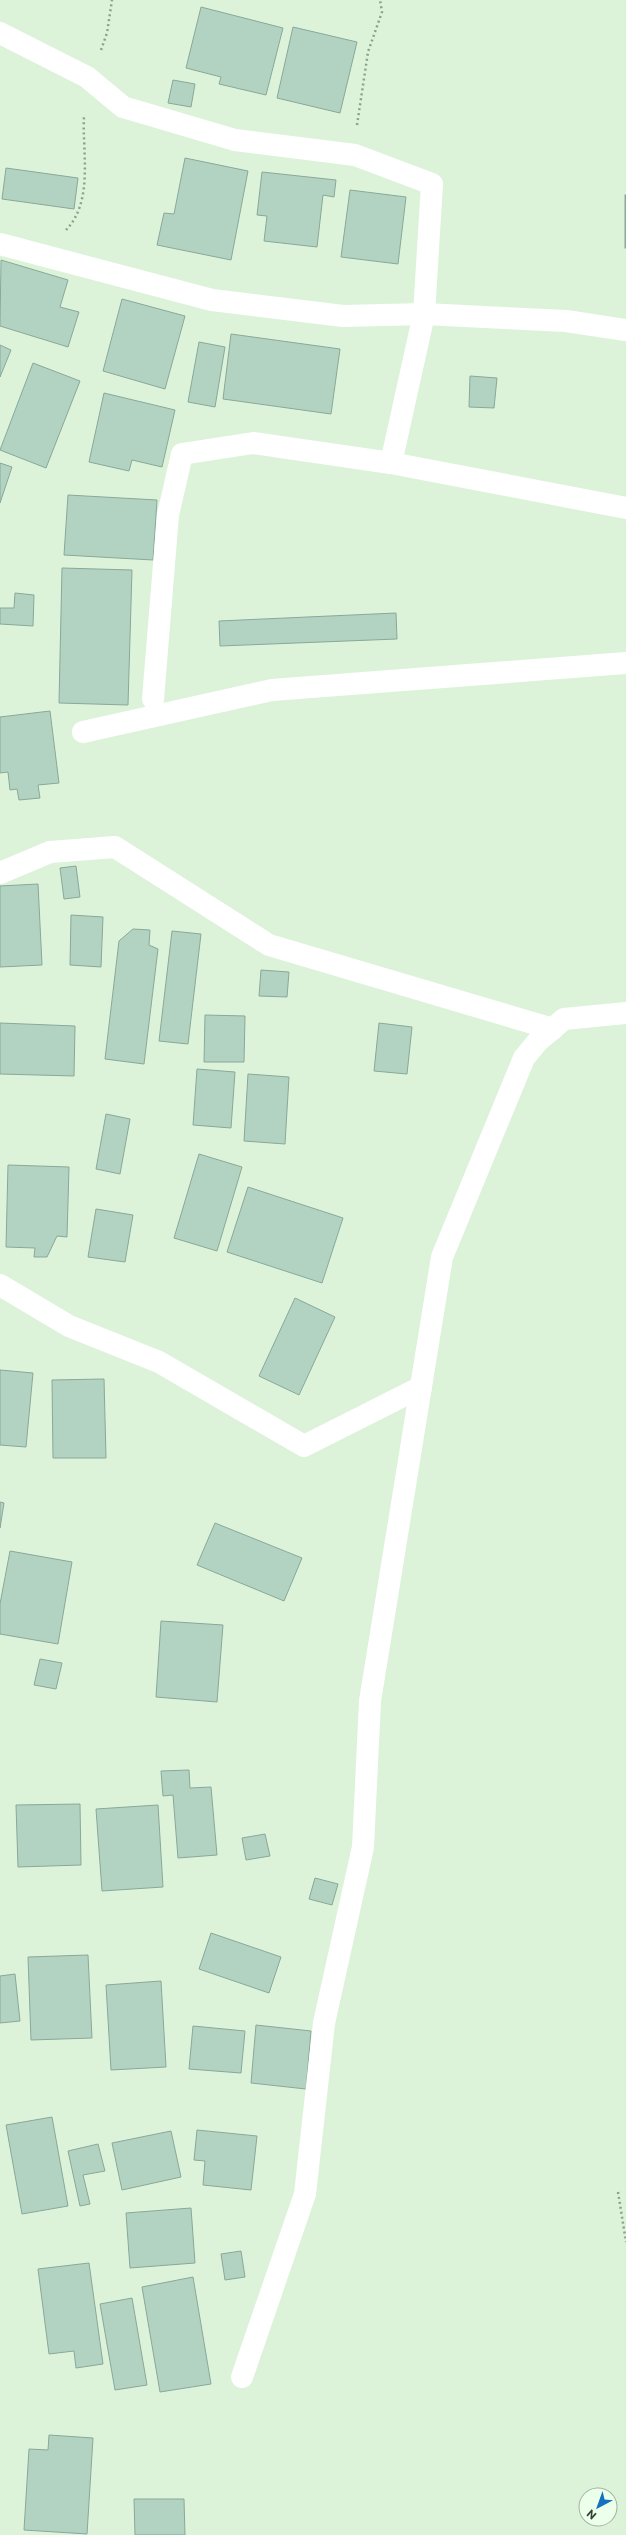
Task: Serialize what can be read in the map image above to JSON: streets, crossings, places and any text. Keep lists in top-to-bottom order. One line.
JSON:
{"north":"bottom left"}
